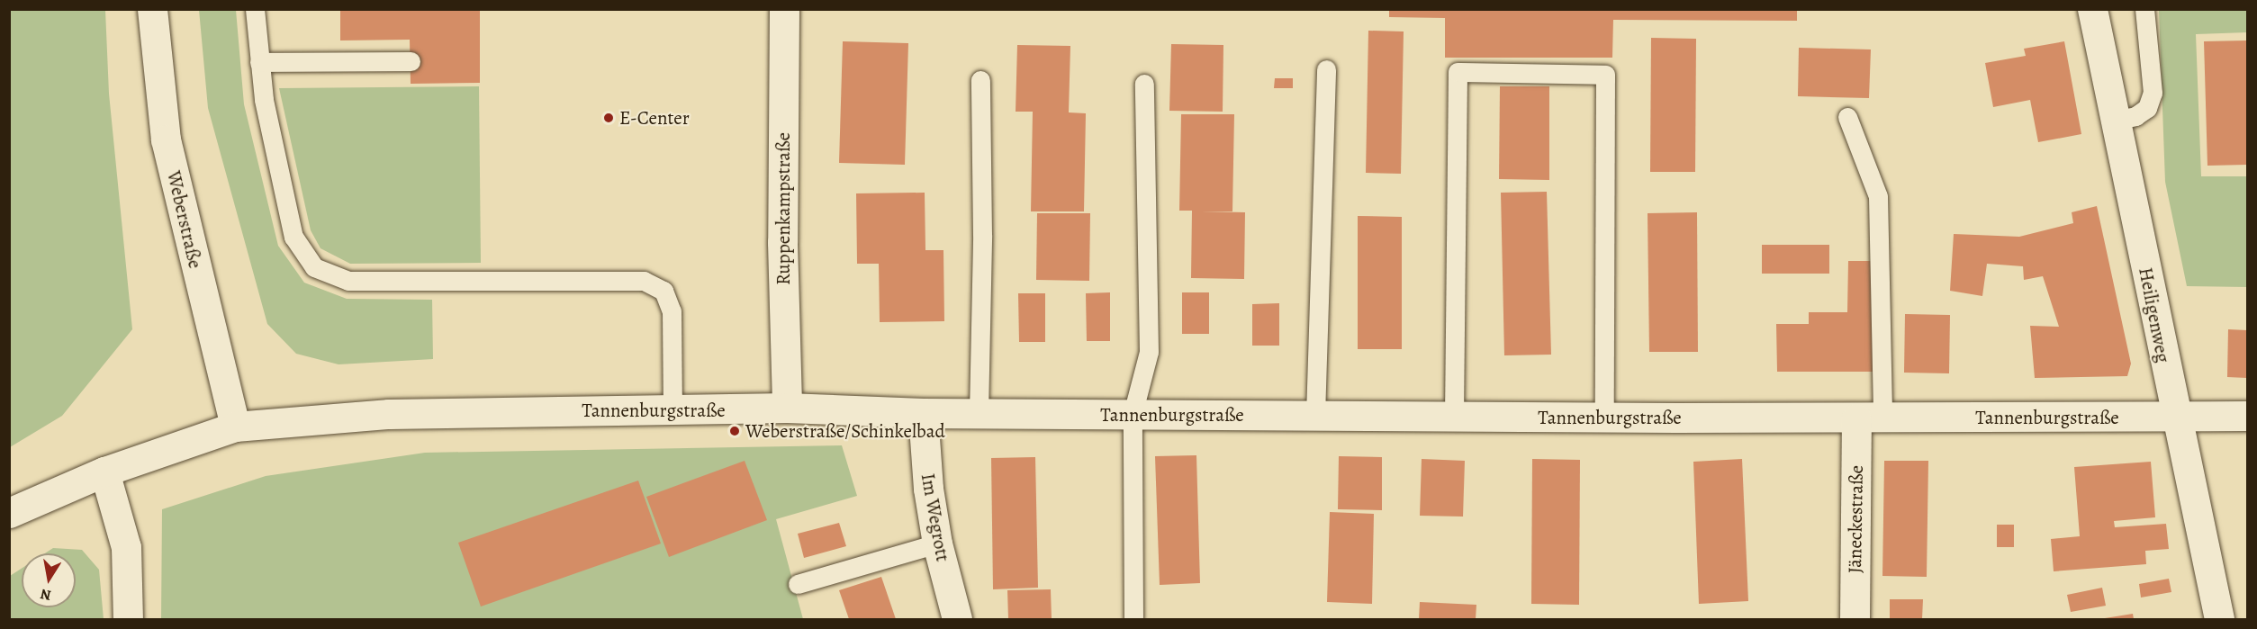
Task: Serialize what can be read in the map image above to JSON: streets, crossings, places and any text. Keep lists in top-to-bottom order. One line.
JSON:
{"streets":{"street":["Ruppenkampstraße","Weberstraße","Heiligenweg","Tannenburgstraße","Im Wegrott","Jäneckestraße"]},"crossings":[["Ruppenkampstraße","Tannenburgstraße"],["Weberstraße","Tannenburgstraße"],["Heiligenweg","Tannenburgstraße"],["Tannenburgstraße","Im Wegrott"],["Tannenburgstraße","Jäneckestraße"]],"places":["E-Center","Weberstraße/Schinkelbad"],"north":"bottom"}
